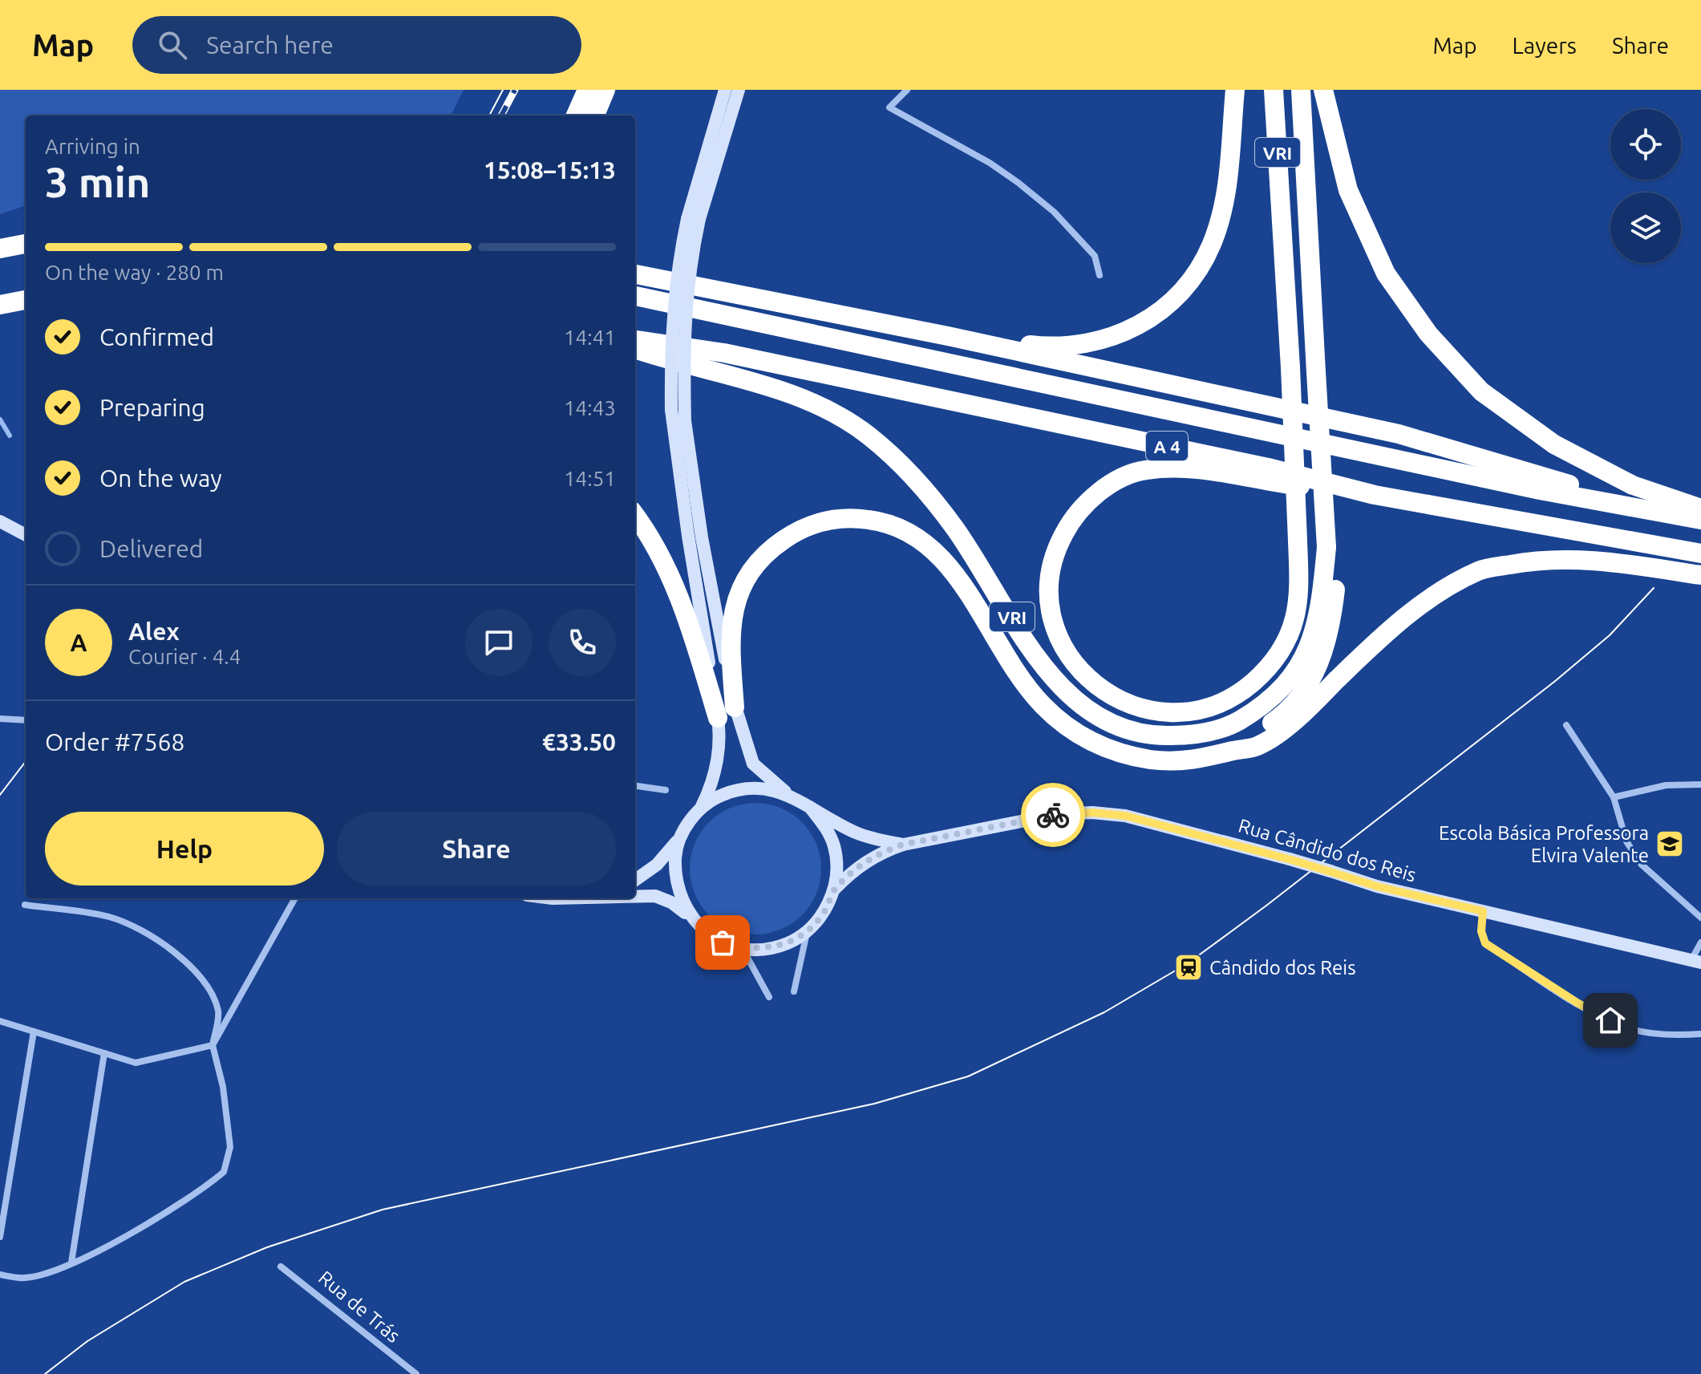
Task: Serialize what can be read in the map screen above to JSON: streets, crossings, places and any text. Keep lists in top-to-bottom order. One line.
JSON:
{"streets":{"highway":["VRI","A 4"],"main road":["Rua Cândido dos Reis"],"street":["Rua de Trás"]},"crossings":[["VRI","A 4"]],"places":{"school or university":["Escola Básica Professora Elvira Valente"],"station":["Cândido dos Reis"]},"page":{"header":"Map","search":"Search here","nav":["Map","Layers","Share"],"heading":["3 min","Arriving in","15:08–15:13"],"panel":["Alex","Courier · 4.4","Order #7568","€33.50"],"bar":"On the way · 280 m","list":[["Confirmed","14:41"],["Preparing","14:43"],["On the way","14:51"],"Delivered"],"round":"A","buttons":["Help","Share"]}}
